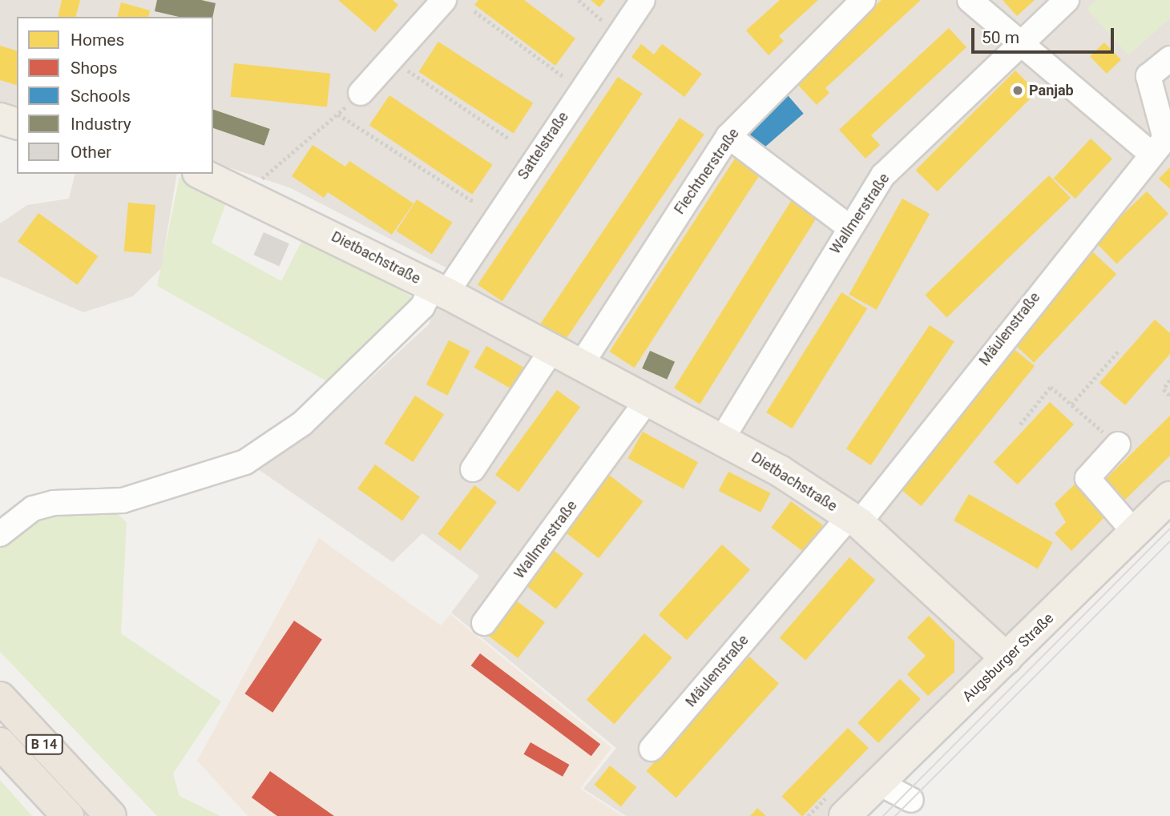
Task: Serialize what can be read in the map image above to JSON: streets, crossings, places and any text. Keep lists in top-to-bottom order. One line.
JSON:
{"streets":{"highway":["B 14"],"main road":["Dietbachstraße","Augsburger Straße"],"street":["Sattelstraße","Fiechtnerstraße","Wallmerstraße","Mäulenstraße"]},"crossings":[["Sattelstraße","Dietbachstraße"],["Fiechtnerstraße","Dietbachstraße"],["Wallmerstraße","Dietbachstraße"],["Dietbachstraße","Mäulenstraße"],["Dietbachstraße","Augsburger Straße"]],"places":["Panjab"],"legend":["Homes","Shops","Schools","Industry","Other"],"scale_bar":"50 m"}
